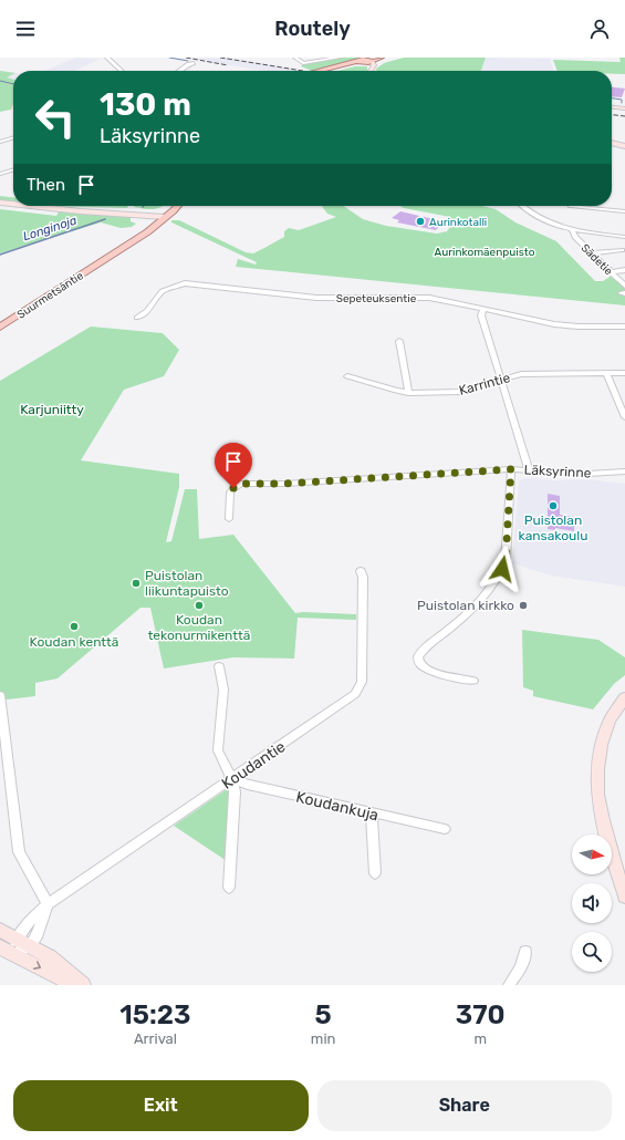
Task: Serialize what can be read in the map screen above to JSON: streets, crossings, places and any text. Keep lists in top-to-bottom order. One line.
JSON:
{"streets":{"main road":["Suurmetsäntie"],"street":["Sädetie","Sepeteuksentie","Karrintie","Läksyrinne","Koudantie","Koudankuja"]},"crossings":[["Koudantie","Koudankuja"]],"water":["Longinoja"],"parks":["Aurinkomäenpuisto","Karjuniitty"],"places":["Aurinkotalli","Puistolan kansakoulu","Puistolan liikuntapuisto","Koudan tekonurmikenttä","Puistolan kirkko","Koudan kenttä"],"north":"right","page":{"header":"Routely","turn":["130 m","Läksyrinne"],"then":"Then","eta":["15:23","Arrival","5","min","370","m"],"buttons":["Exit","Share"]}}
